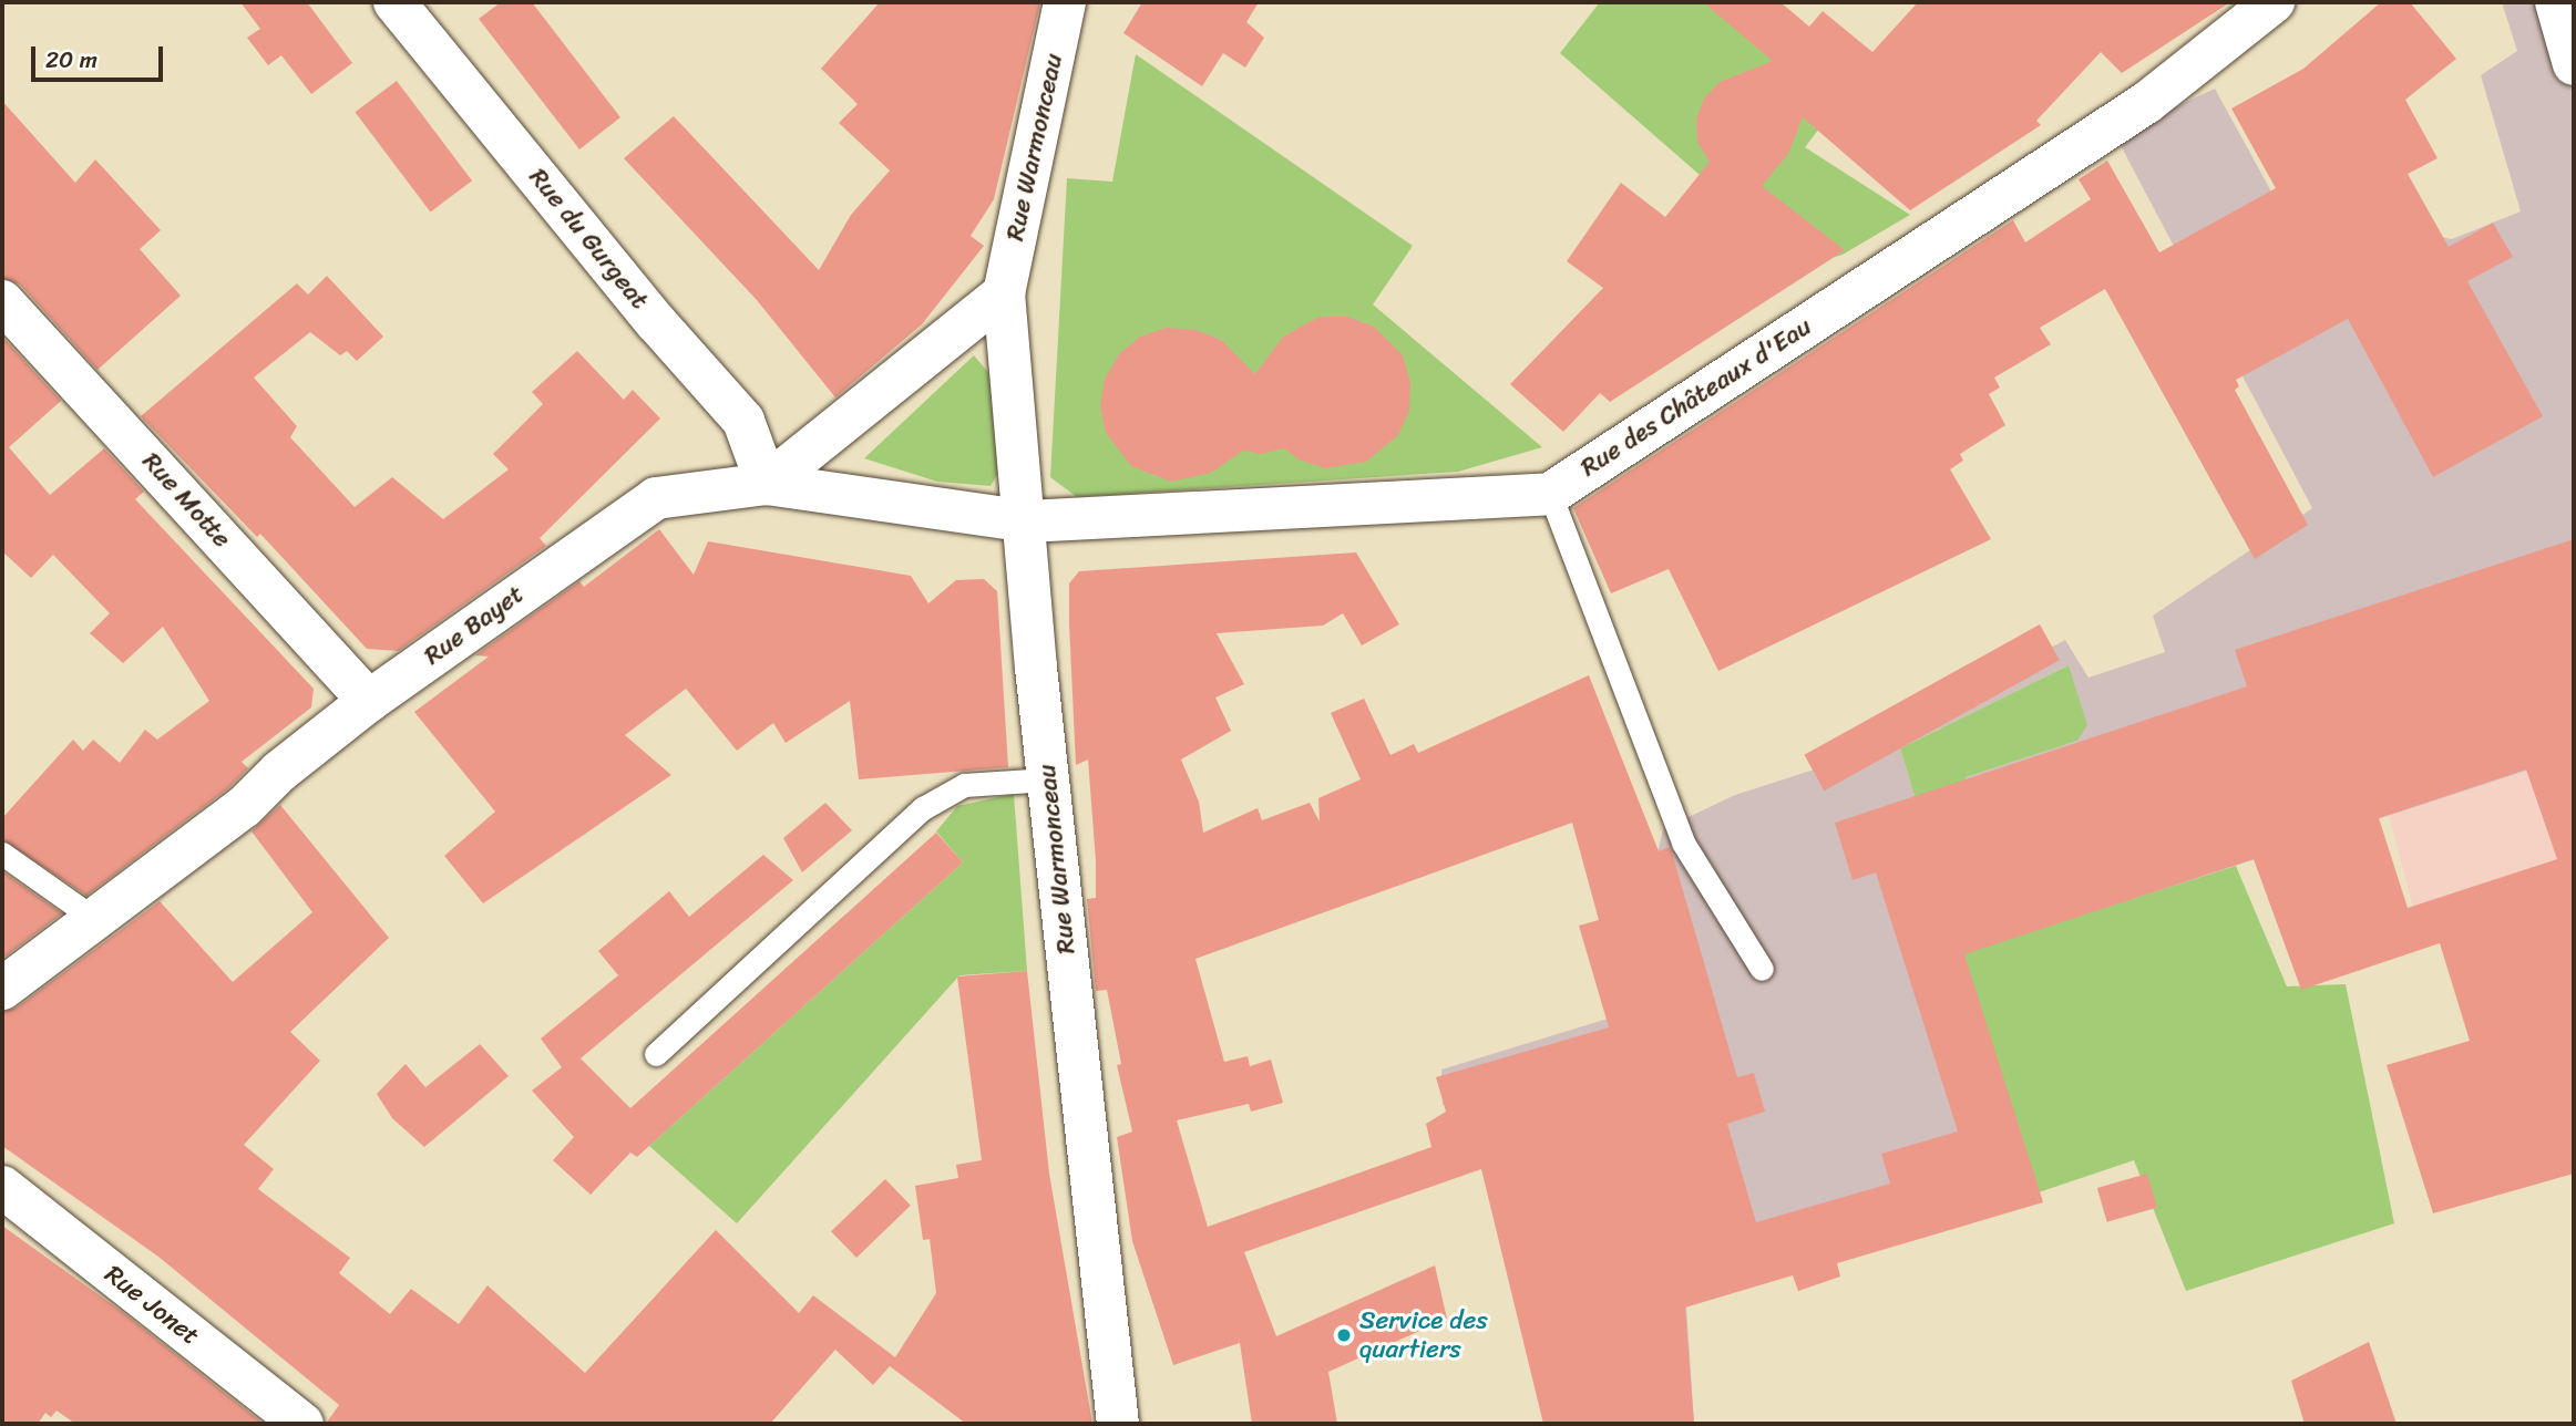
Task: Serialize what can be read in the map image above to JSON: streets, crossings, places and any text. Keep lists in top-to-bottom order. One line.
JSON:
{"streets":{"street":["Rue Warmonceau","Rue du Gurgeat","Rue des Châteaux d'Eau","Rue Motte","Rue Bayet","Rue Jonet"]},"crossings":[["Rue Warmonceau","Rue Bayet"],["Rue du Gurgeat","Rue Bayet"],["Rue Motte","Rue Bayet"]],"places":["Service des quartiers"],"scale_bar":"20 m"}
